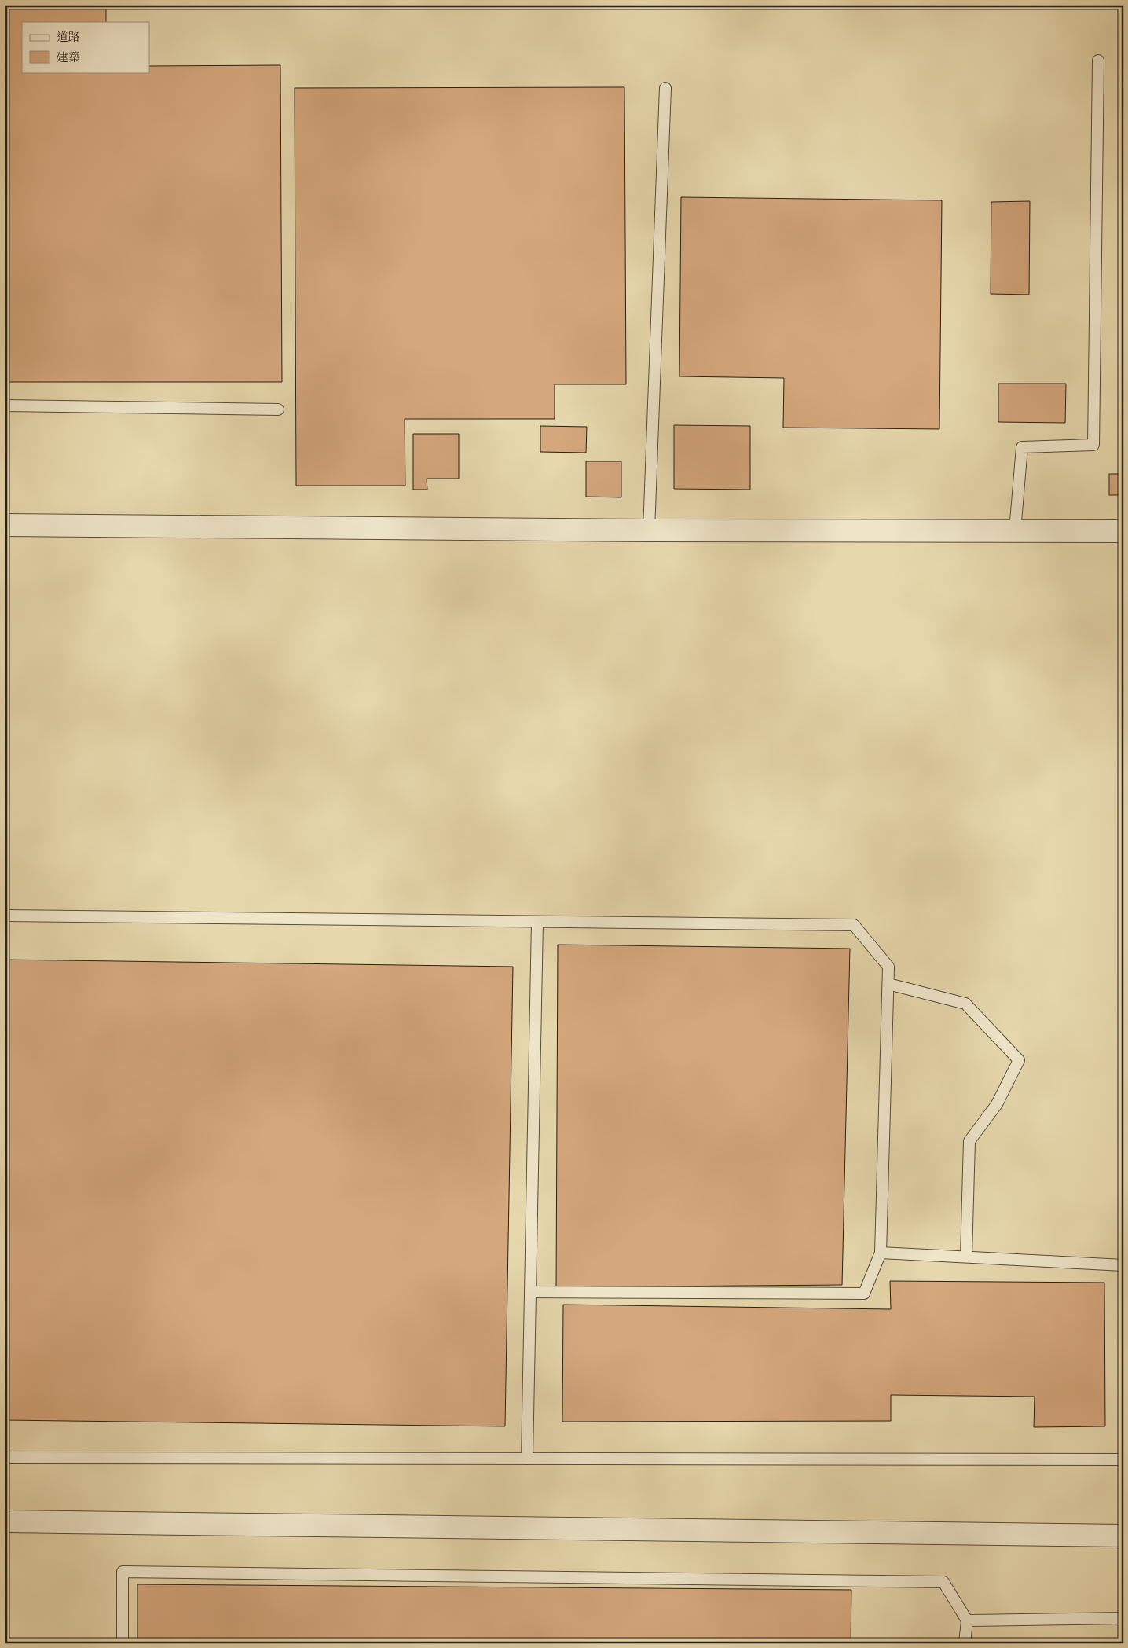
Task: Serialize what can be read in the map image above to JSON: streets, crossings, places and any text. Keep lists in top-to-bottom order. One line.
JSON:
{"legend":["道路","建築"]}
